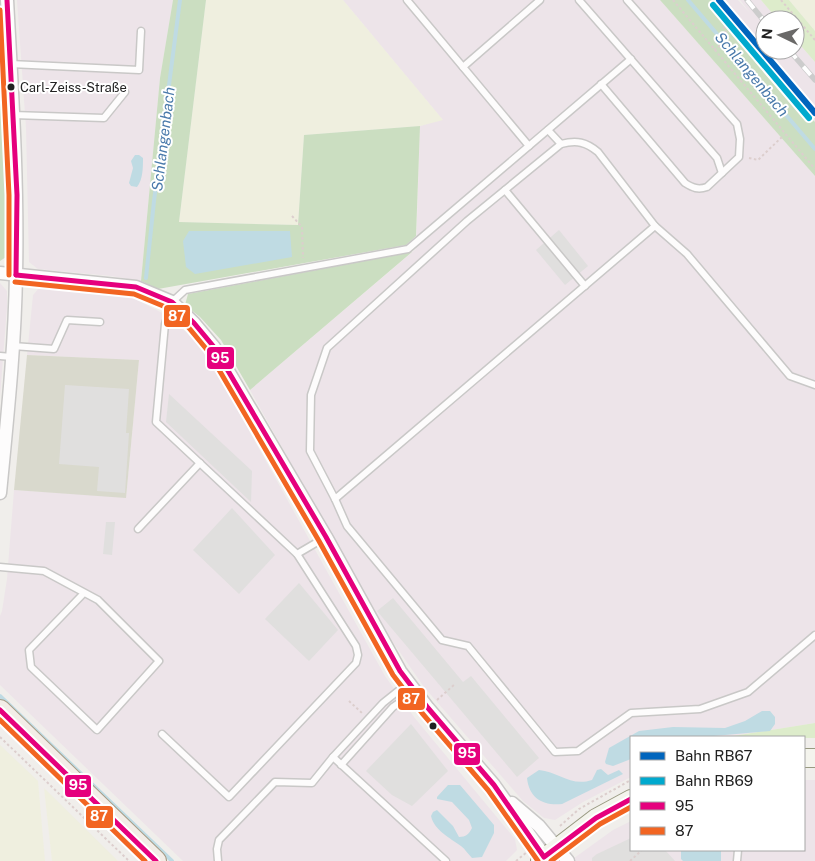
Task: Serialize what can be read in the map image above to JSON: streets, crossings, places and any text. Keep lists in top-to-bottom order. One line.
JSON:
{"water":["Schlangenbach"],"places":["Carl-Zeiss-Straße"],"lines":["rail line RB67","transit line 95","rail line RB69","transit line 87"],"legend":["Bahn RB67","Bahn RB69","95","87"],"north":"left"}
